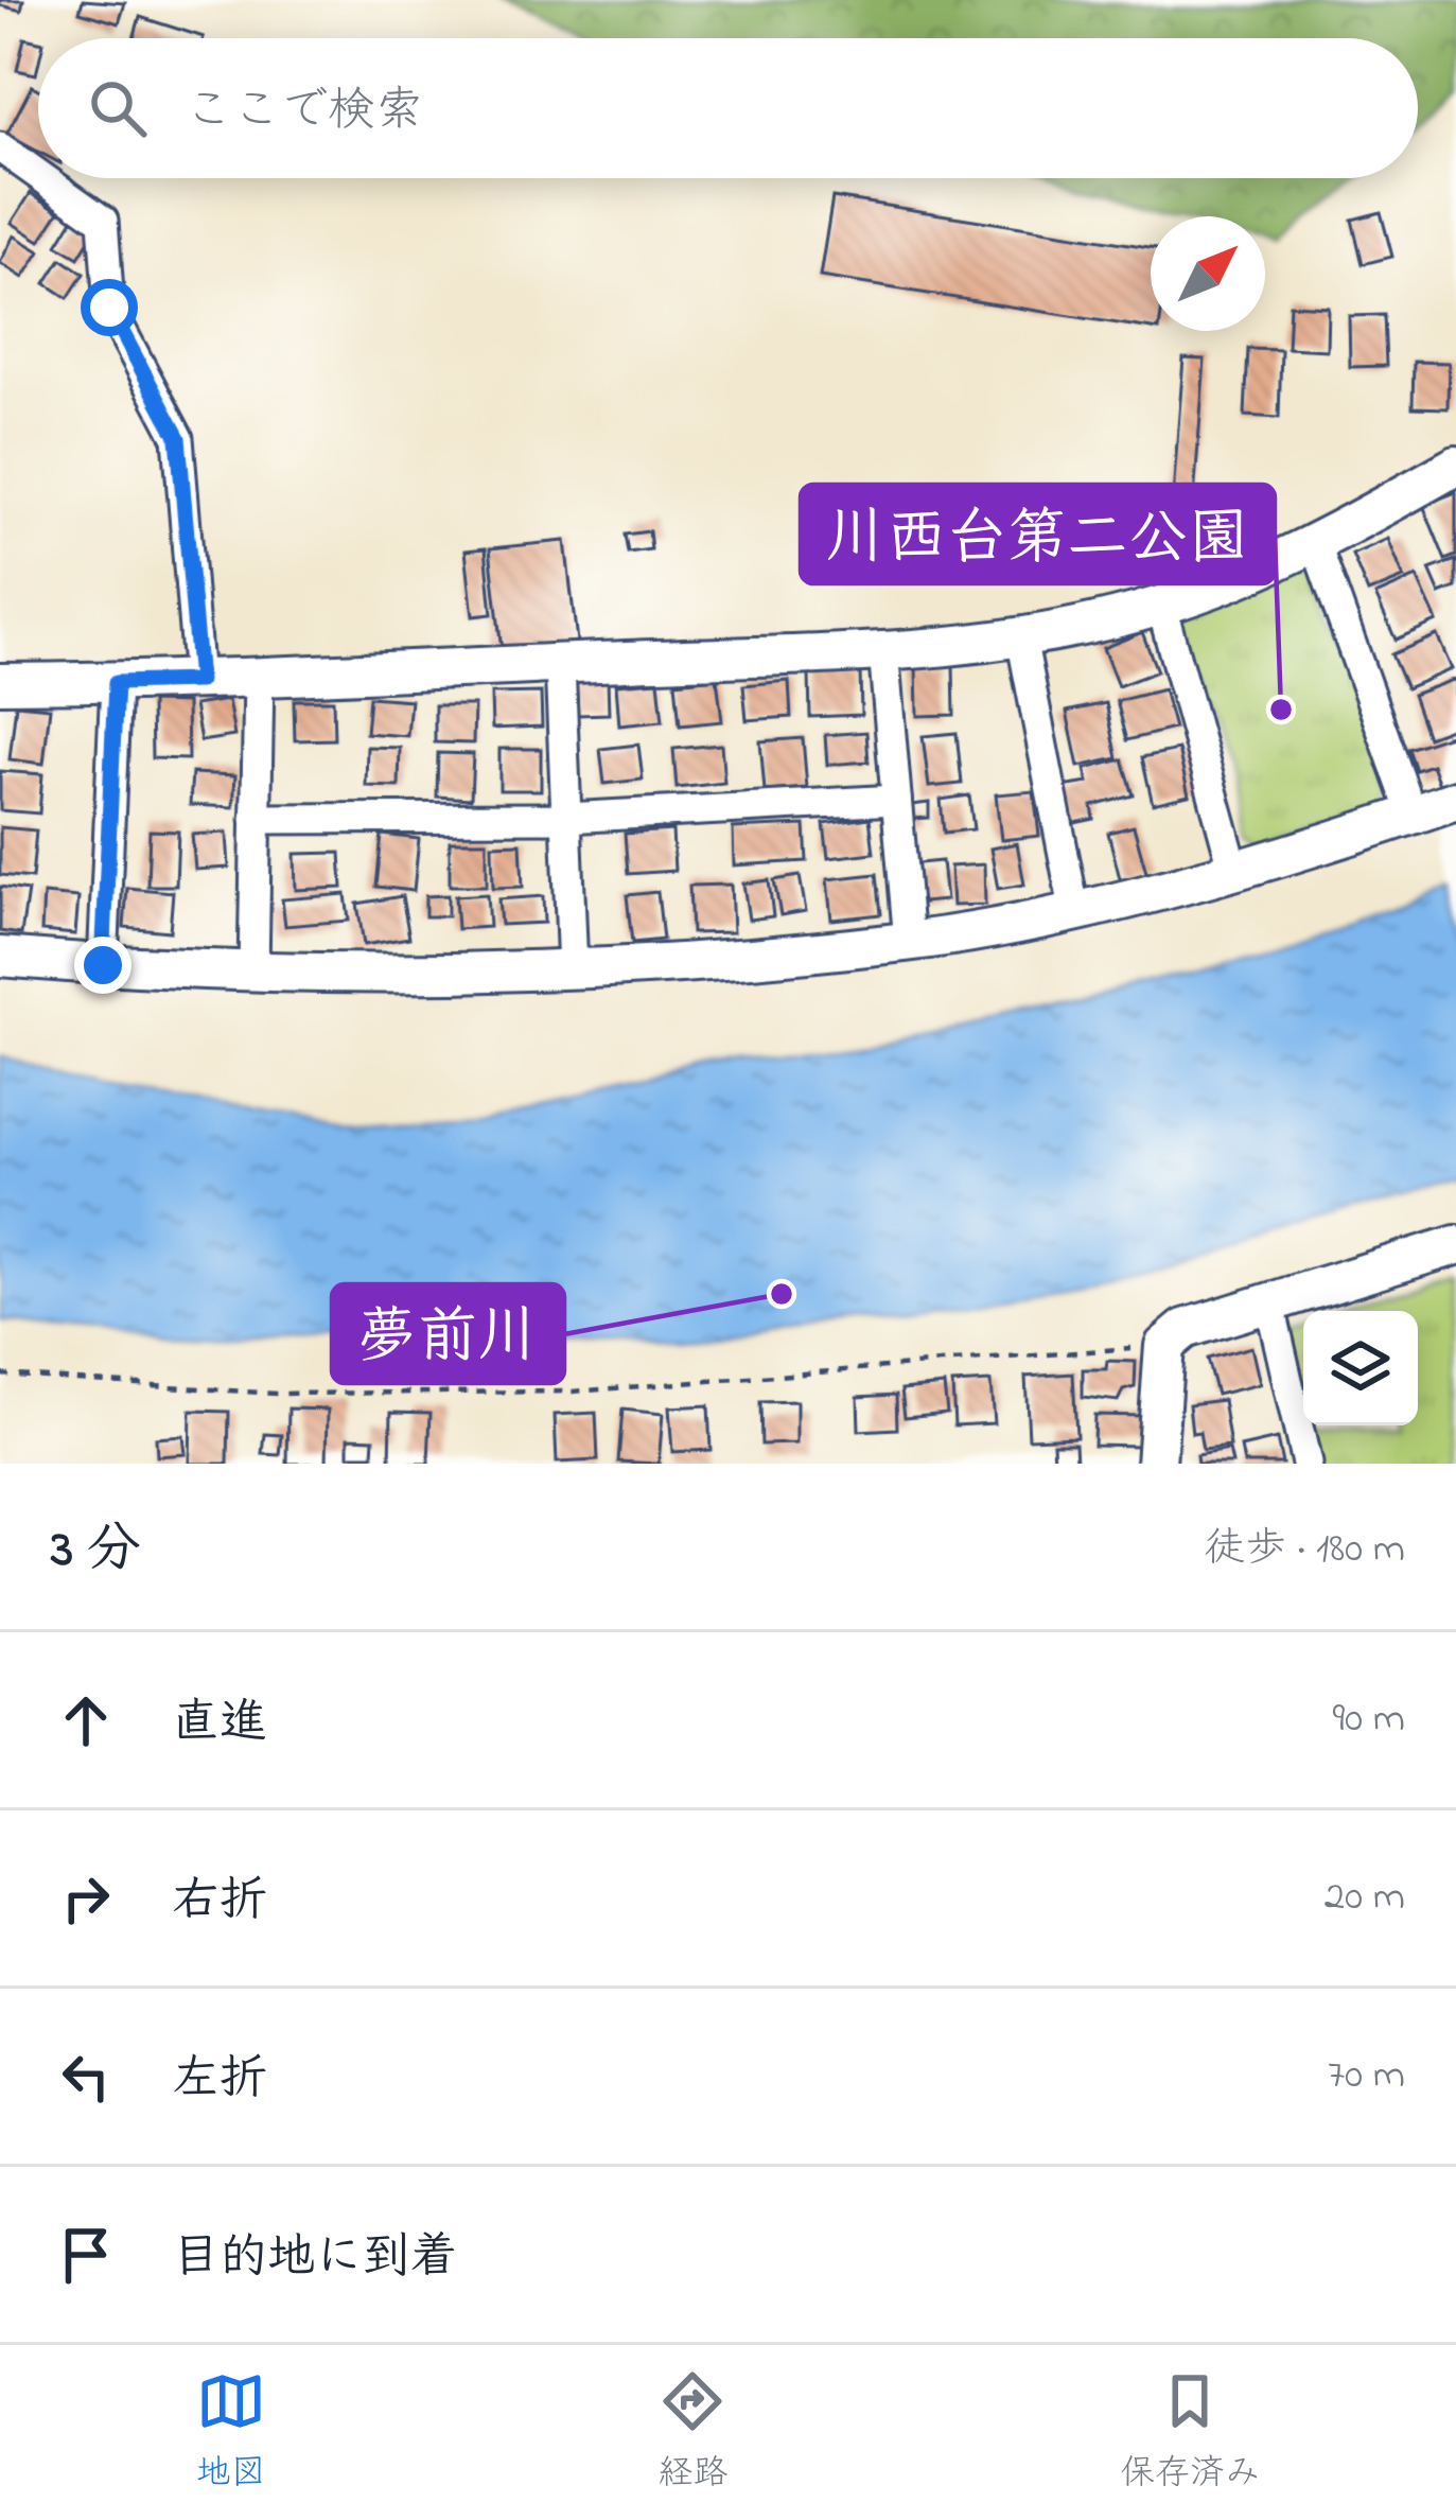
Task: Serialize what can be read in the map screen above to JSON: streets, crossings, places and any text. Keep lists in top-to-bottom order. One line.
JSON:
{"places":["川西台第二公園","夢前川"],"north":"top right","page":{"search":"ここで検索","heading":["3 分","徒歩 · 180 m"],"list":[["直進","90 m"],["右折","20 m"],["左折","70 m"],"目的地に到着"],"nav":["地図","経路","保存済み"]}}
